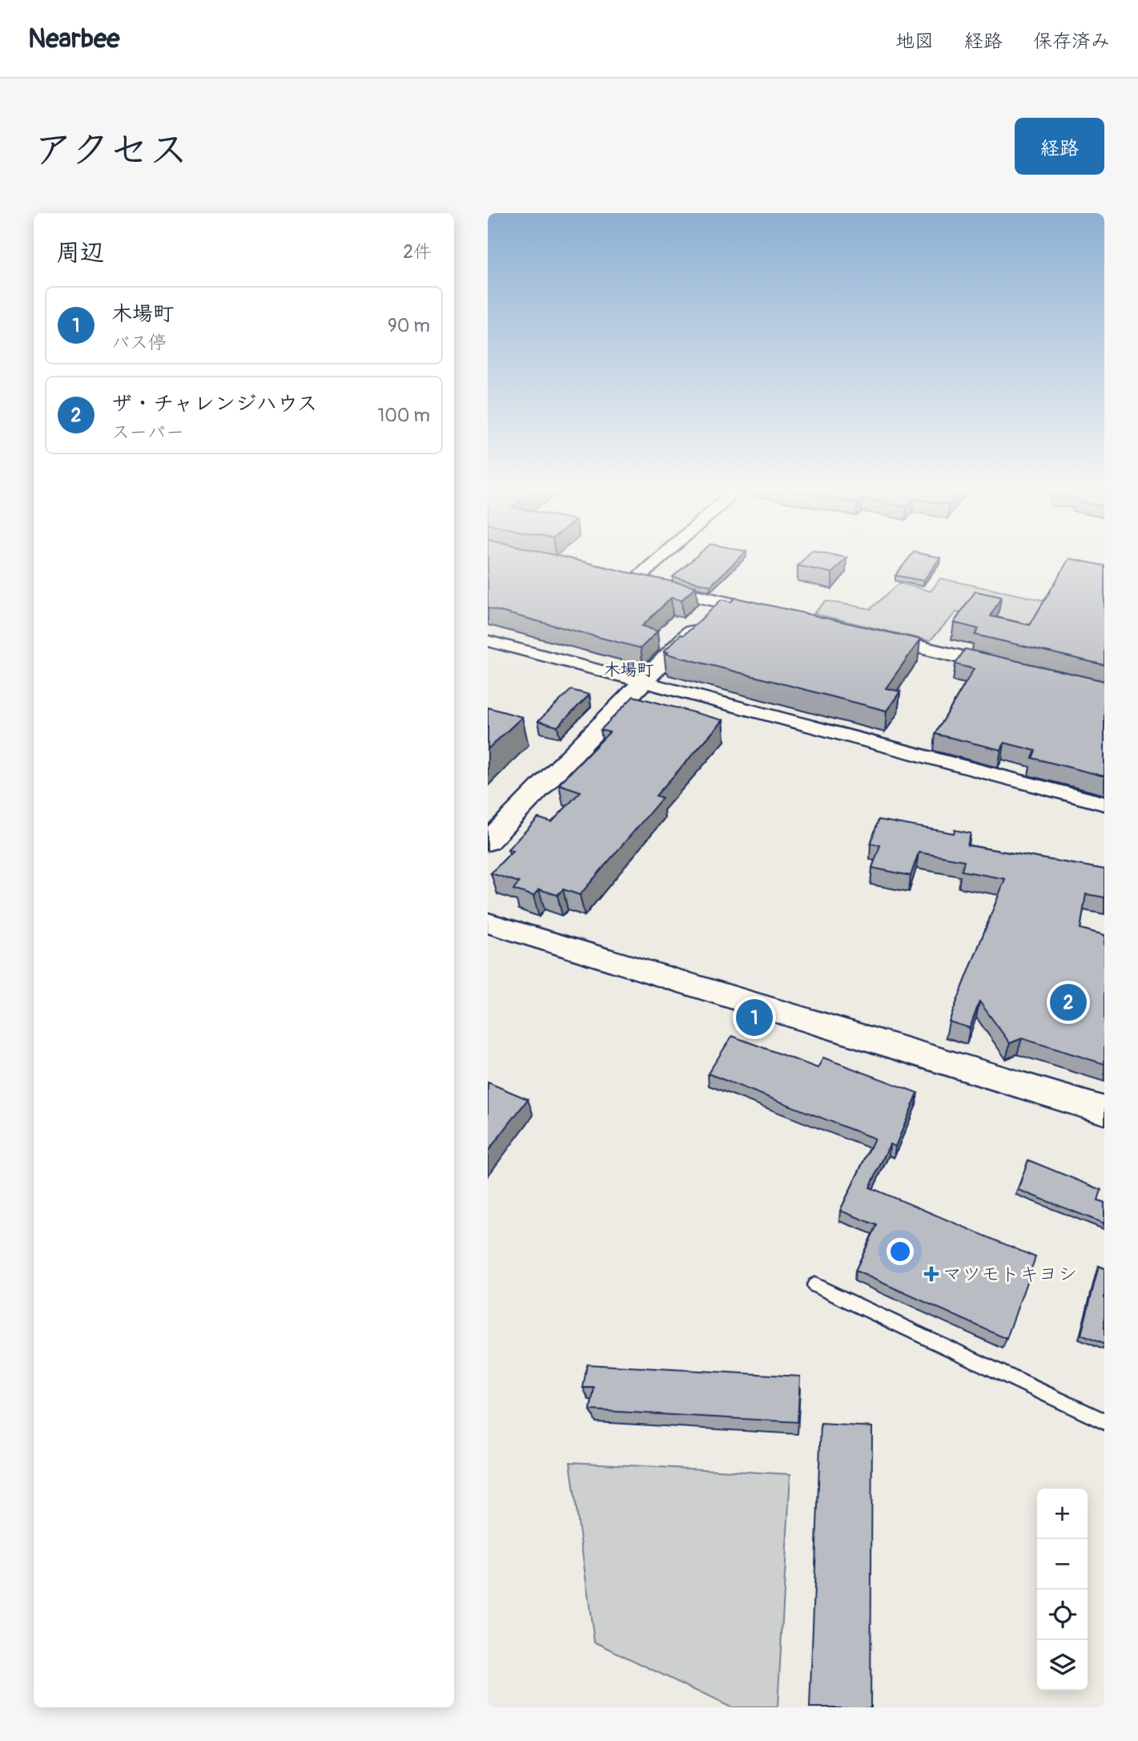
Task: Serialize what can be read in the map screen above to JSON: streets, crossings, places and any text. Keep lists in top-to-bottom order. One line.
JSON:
{"districts":["木場町"],"places":{"health":["マツモトキヨシ"]},"page":{"header":"Nearbee","nav":["地図","経路","保存済み"],"title":"アクセス","buttons":"経路","heading":["周辺","2件"],"list":[{"mark":"1","name":"木場町","note":"バス停","value":"90 m"},{"mark":"2","name":"ザ・チャレンジハウス","note":"スーパー","value":"100 m"}],"pins":["2","1"],"map_buttons":["+","−"]}}
